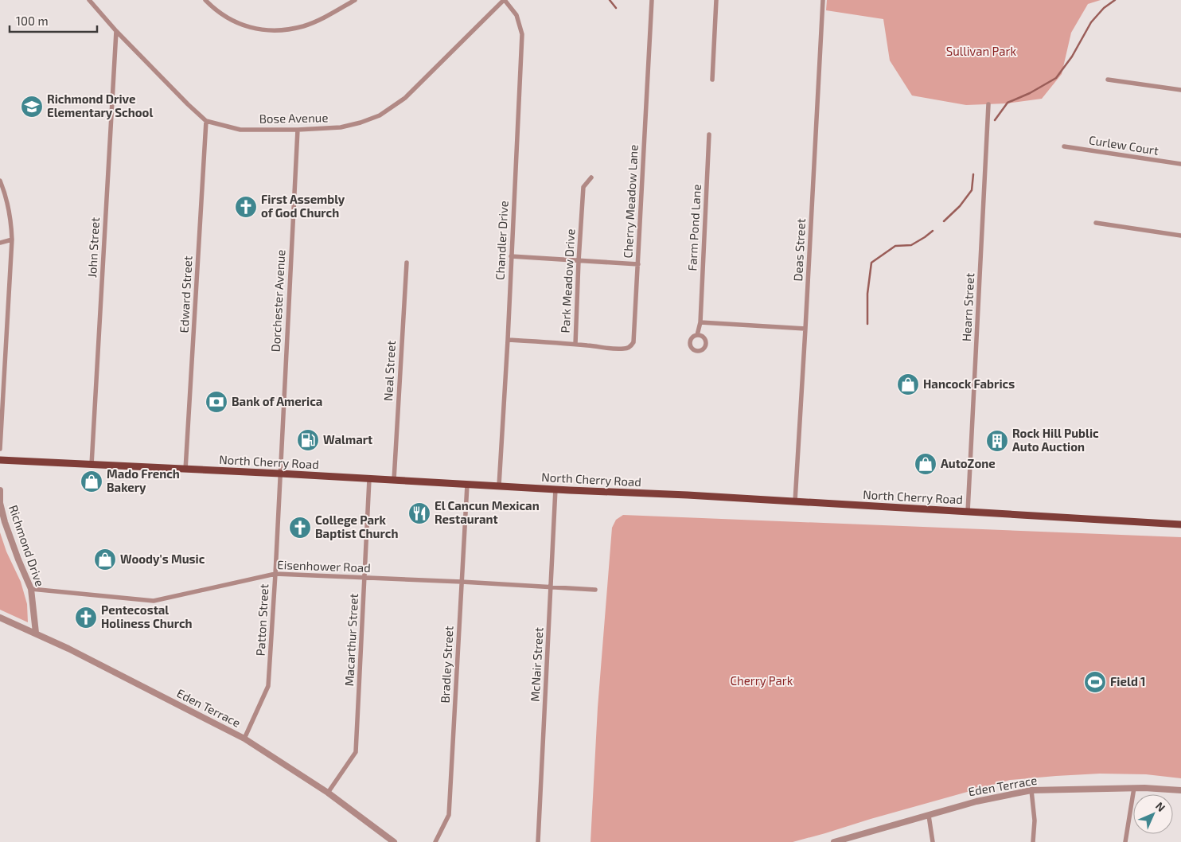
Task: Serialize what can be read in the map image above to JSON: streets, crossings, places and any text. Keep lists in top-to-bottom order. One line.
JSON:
{"streets":{"main road":["North Cherry Road"],"street":["Bose Avenue","Curlew Court","Cherry Meadow Lane","Farm Pond Lane","Chandler Drive","John Street","Deas Street","Park Meadow Drive","Edward Street","Dorchester Avenue","Hearn Street","Neal Street","Richmond Drive","Eisenhower Road","Patton Street","Macarthur Street","Bradley Street","McNair Street","Eden Terrace"]},"crossings":[["Bose Avenue","Chandler Drive"],["Bose Avenue","John Street"],["Bose Avenue","Edward Street"],["Bose Avenue","Dorchester Avenue"],["Cherry Meadow Lane","Park Meadow Drive"],["Chandler Drive","Park Meadow Drive"],["Chandler Drive","North Cherry Road"],["John Street","North Cherry Road"],["Deas Street","North Cherry Road"],["Edward Street","North Cherry Road"],["Dorchester Avenue","North Cherry Road"],["Dorchester Avenue","Patton Street"],["Hearn Street","North Cherry Road"],["Neal Street","North Cherry Road"],["North Cherry Road","Patton Street"],["North Cherry Road","Macarthur Street"],["North Cherry Road","Bradley Street"],["North Cherry Road","McNair Street"],["Richmond Drive","Eisenhower Road"],["Richmond Drive","Eden Terrace"],["Eisenhower Road","Patton Street"],["Eisenhower Road","Macarthur Street"],["Eisenhower Road","Bradley Street"],["Eisenhower Road","McNair Street"],["Patton Street","Eden Terrace"],["Macarthur Street","Eden Terrace"]],"parks":["Sullivan Park","Cherry Park"],"places":{"school or university":["Richmond Drive Elementary School"],"church":["First Assembly of God Church","College Park Baptist Church","Pentecostal Holiness Church"],"shop":["Hancock Fabrics","AutoZone","Mado French Bakery","Woody's Music"],"bank":["Bank of America"],"fuel station":["Walmart"],"building":["Rock Hill Public Auto Auction"],"restaurant":["El Cancun Mexican Restaurant"],"sports":["Field 1"]},"scale_bar":"100 m","north":"top right"}
